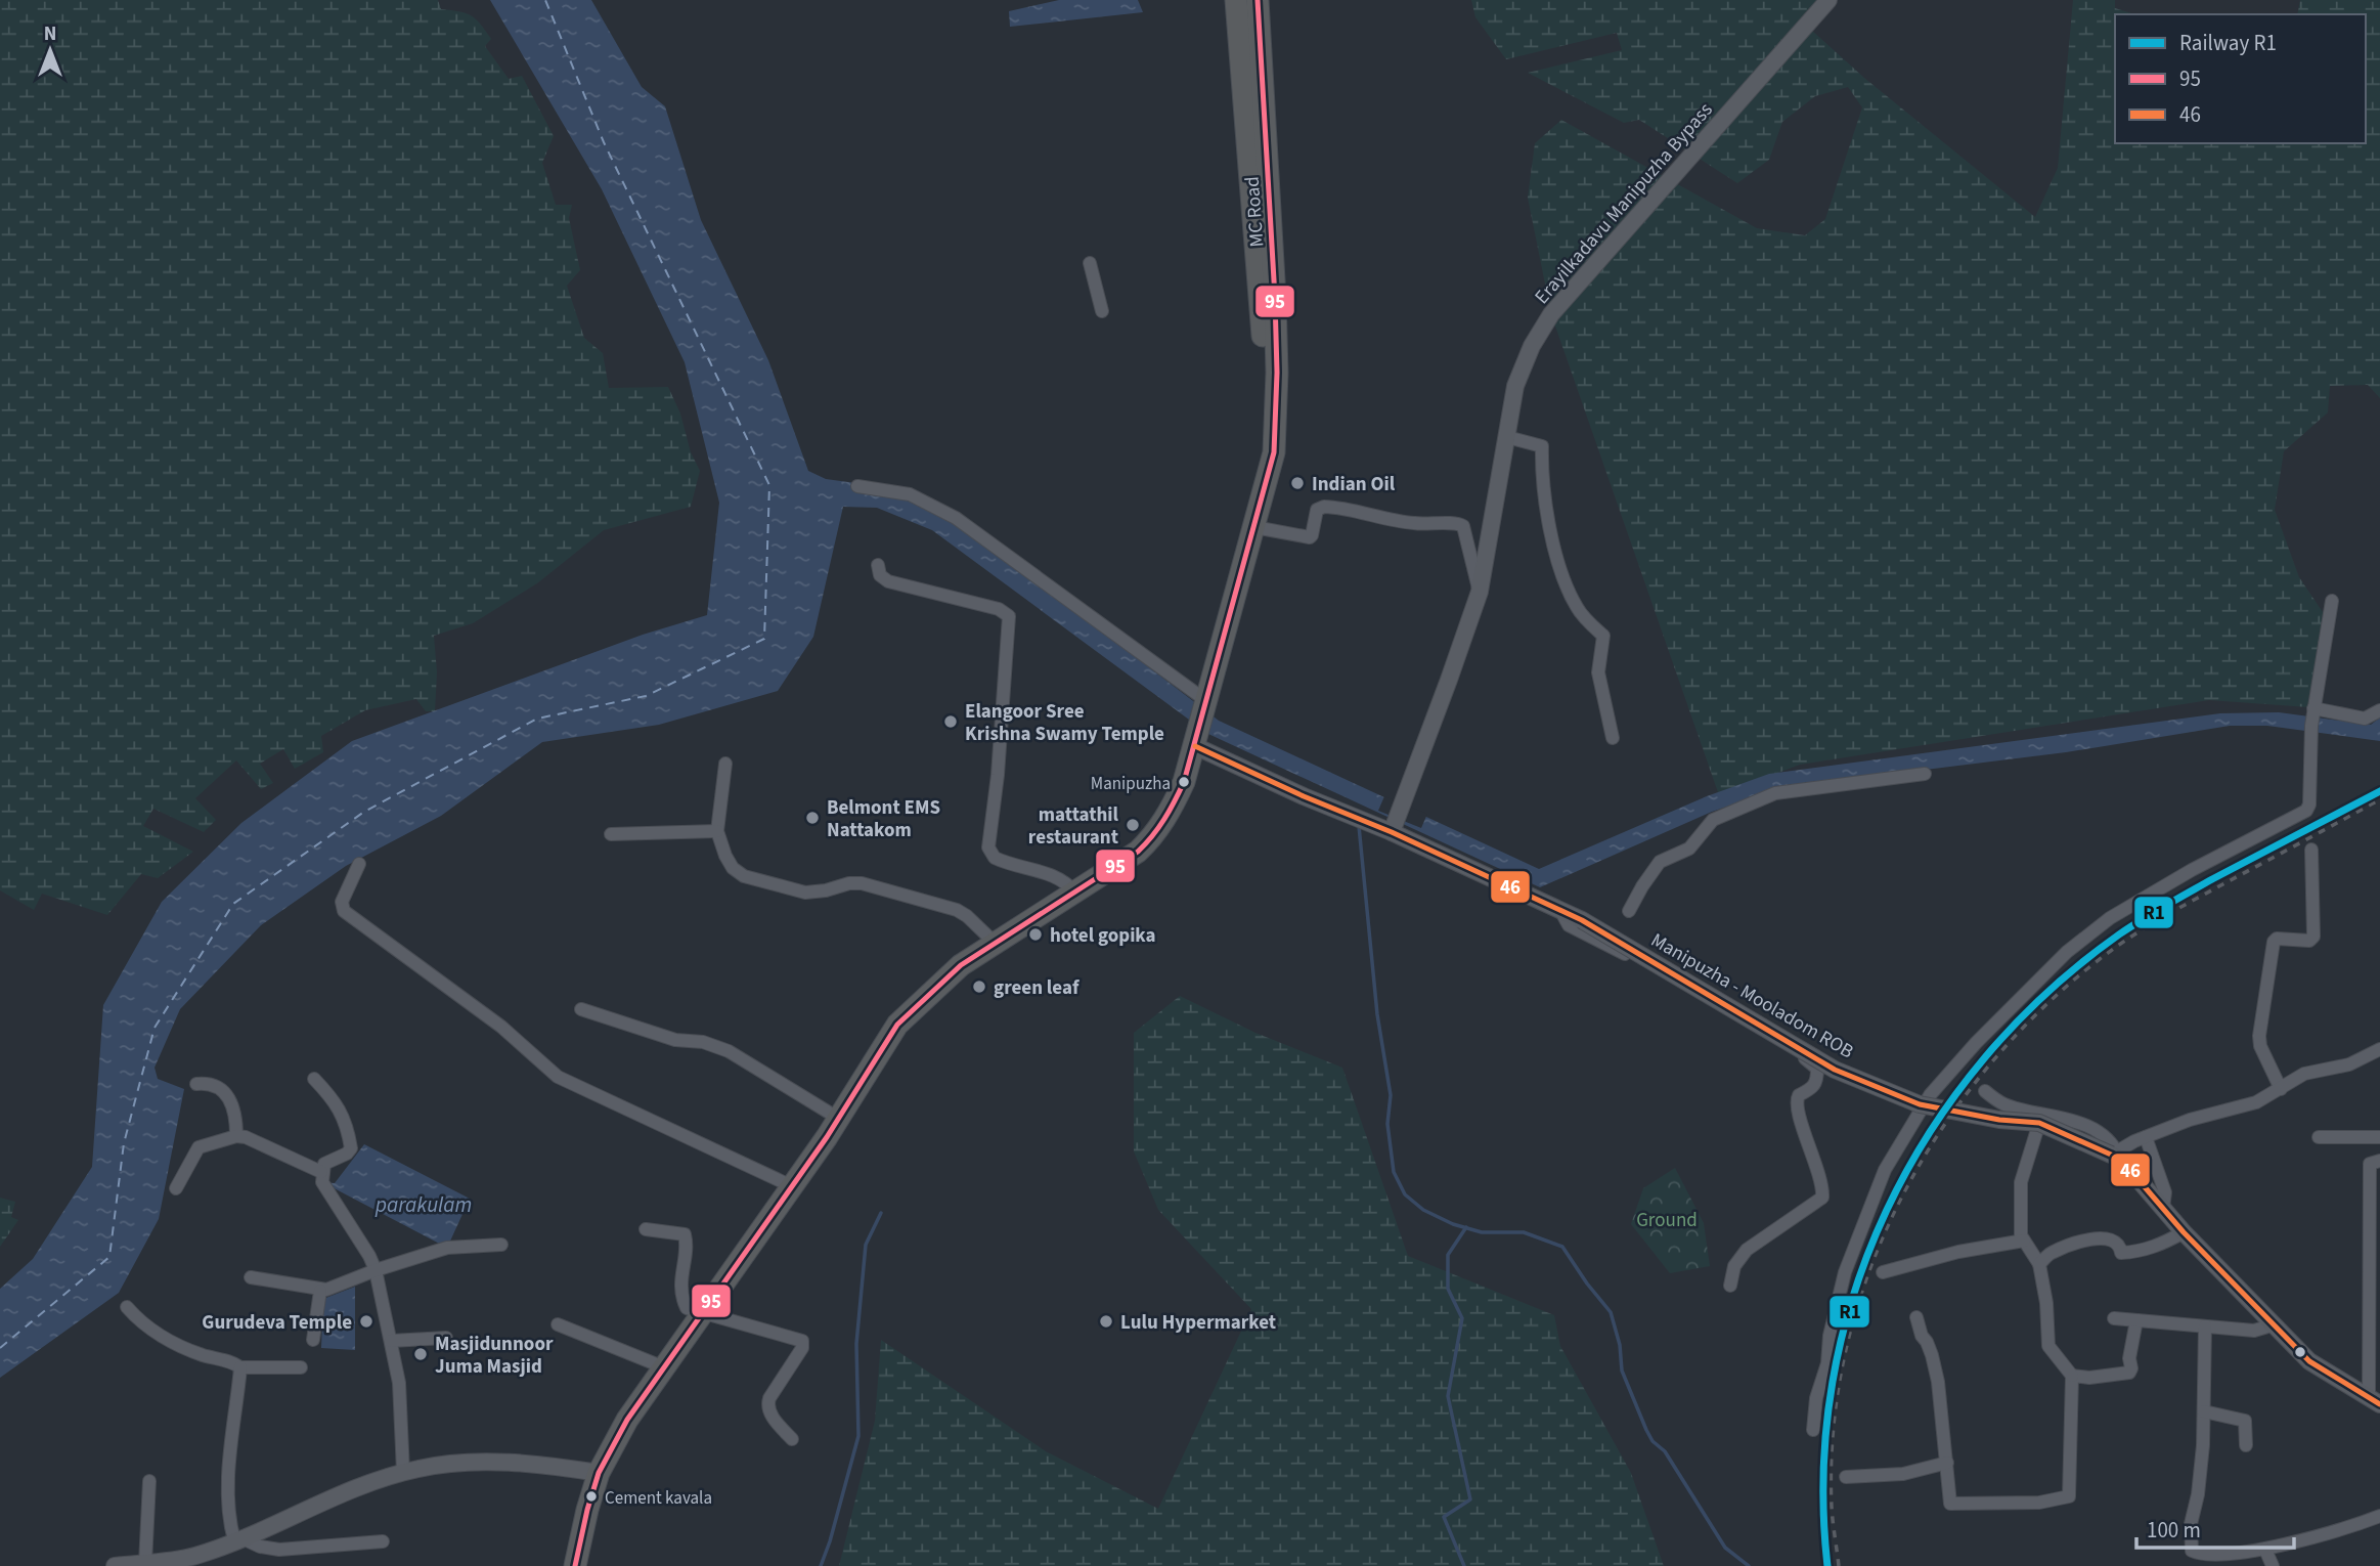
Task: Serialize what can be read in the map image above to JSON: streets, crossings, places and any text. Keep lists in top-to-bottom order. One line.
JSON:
{"streets":{"highway":["MC Road"],"main road":["Erayilkadavu Manipuzha Bypass","Manipuzha - Mooladom ROB"]},"crossings":[["Erayilkadavu Manipuzha Bypass","Manipuzha - Mooladom ROB"],["MC Road","Manipuzha - Mooladom ROB"]],"water":["parakulam"],"parks":["Ground"],"places":["Indian Oil","Elangoor Sree Krishna Swamy Temple","Manipuzha","Belmont EMS Nattakom","mattathil restaurant","hotel gopika","green leaf","Gurudeva Temple","Lulu Hypermarket","Masjidunnoor Juma Masjid","Cement kavala"],"lines":["transit line 95","transit line 46","rail line R1"],"legend":["Railway R1","95","46"],"scale_bar":"100 m","north":"top"}
